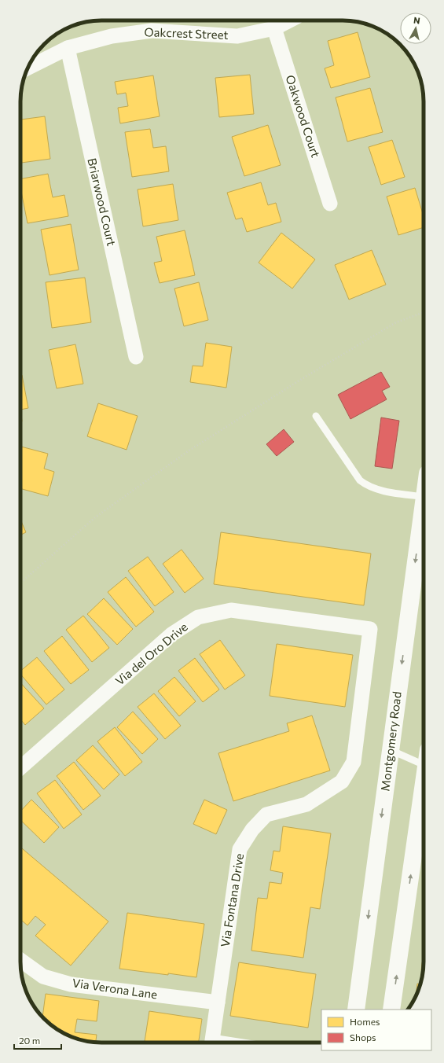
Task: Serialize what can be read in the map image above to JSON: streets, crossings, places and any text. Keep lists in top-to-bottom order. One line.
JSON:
{"streets":{"main road":["Montgomery Road"],"street":["Oakcrest Street","Oakwood Court","Briarwood Court","Via del Oro Drive","Via Fontana Drive","Via Verona Lane"]},"crossings":[["Oakcrest Street","Oakwood Court"],["Oakcrest Street","Briarwood Court"],["Via del Oro Drive","Via Fontana Drive"],["Via Fontana Drive","Via Verona Lane"]],"legend":["Homes","Shops"],"scale_bar":"20 m","north":"top"}
